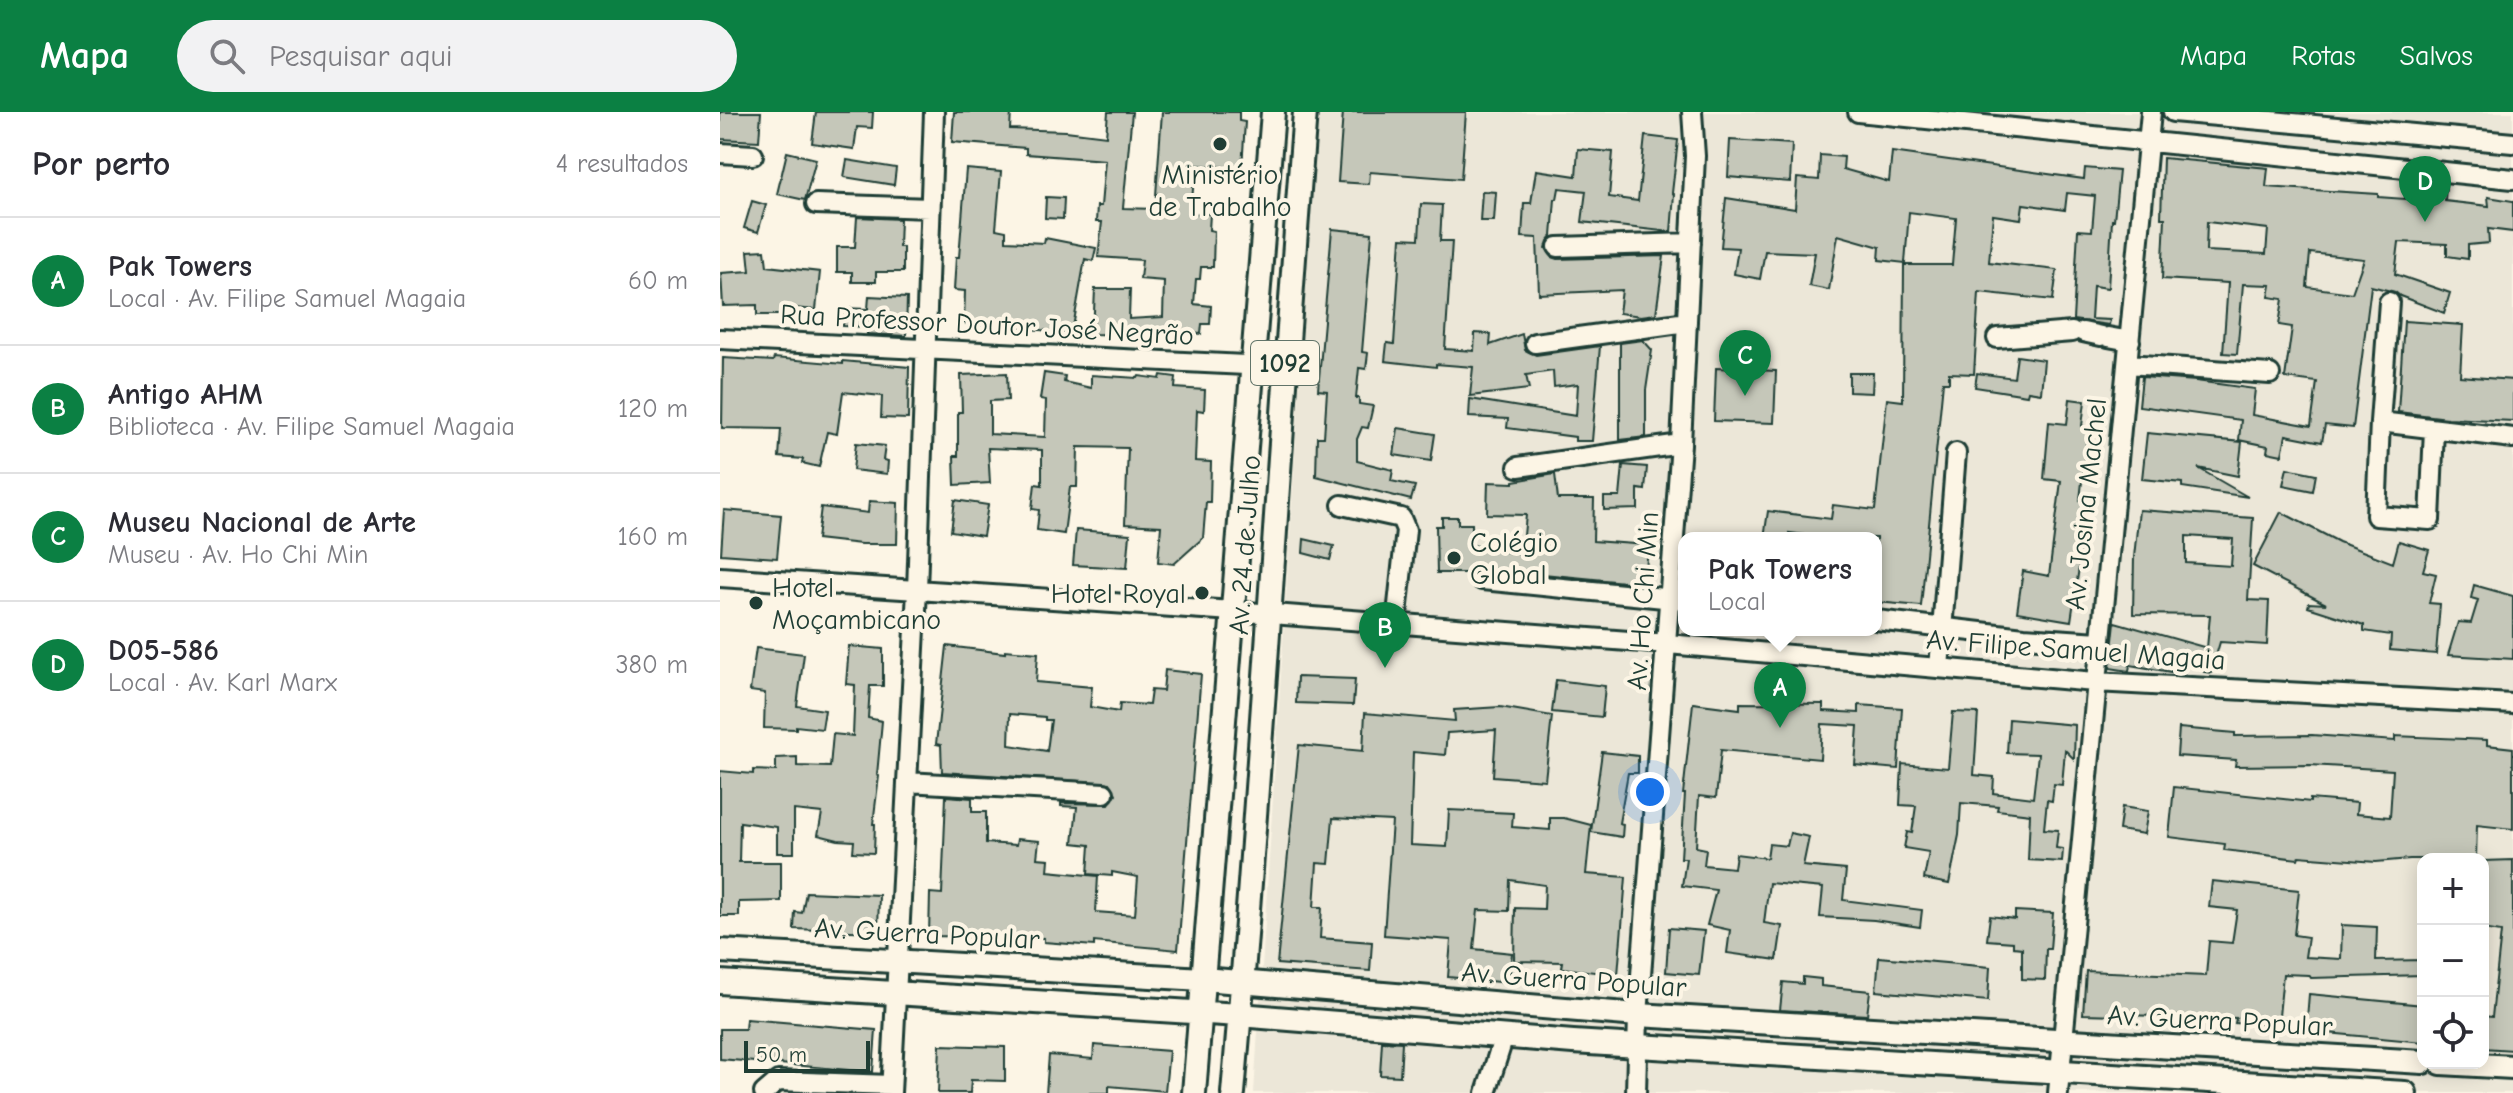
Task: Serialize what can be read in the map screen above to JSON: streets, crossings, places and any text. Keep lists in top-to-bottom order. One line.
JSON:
{"streets":{"main road":["1092","Av. 24 de Julho","Av. Guerra Popular"],"street":["Rua Professor Doutor José Negrão","Av. Josina Machel","Av. Ho Chi Min","Av. Filipe Samuel Magaia"]},"crossings":[["Rua Professor Doutor José Negrão","Av. 24 de Julho"],["Av. Josina Machel","Av. Filipe Samuel Magaia"],["Av. Josina Machel","Av. Guerra Popular"],["Av. 24 de Julho","Av. Filipe Samuel Magaia"],["Av. 24 de Julho","Av. Guerra Popular"],["Av. Ho Chi Min","Av. Filipe Samuel Magaia"],["Av. Ho Chi Min","Av. Guerra Popular"]],"places":["Ministério de Trabalho","Colégio Global","Hotel Royal","Hotel Moçambicano"],"scale_bar":"50 m","page":{"header":"Mapa","search":"Pesquisar aqui","nav":["Mapa","Rotas","Salvos"],"heading":["Por perto","4 resultados"],"pins":["D","C","B","A"],"list":[{"mark":"A","name":"Pak Towers","note":"Local · Av. Filipe Samuel Magaia","value":"60 m"},{"mark":"B","name":"Antigo AHM","note":"Biblioteca · Av. Filipe Samuel Magaia","value":"120 m"},{"mark":"C","name":"Museu Nacional de Arte","note":"Museu · Av. Ho Chi Min","value":"160 m"},{"mark":"D","name":"D05-586","note":"Local · Av. Karl Marx","value":"380 m"}],"popup":["Pak Towers","Local"],"map_buttons":["+","−"],"scale":"50 m"}}
